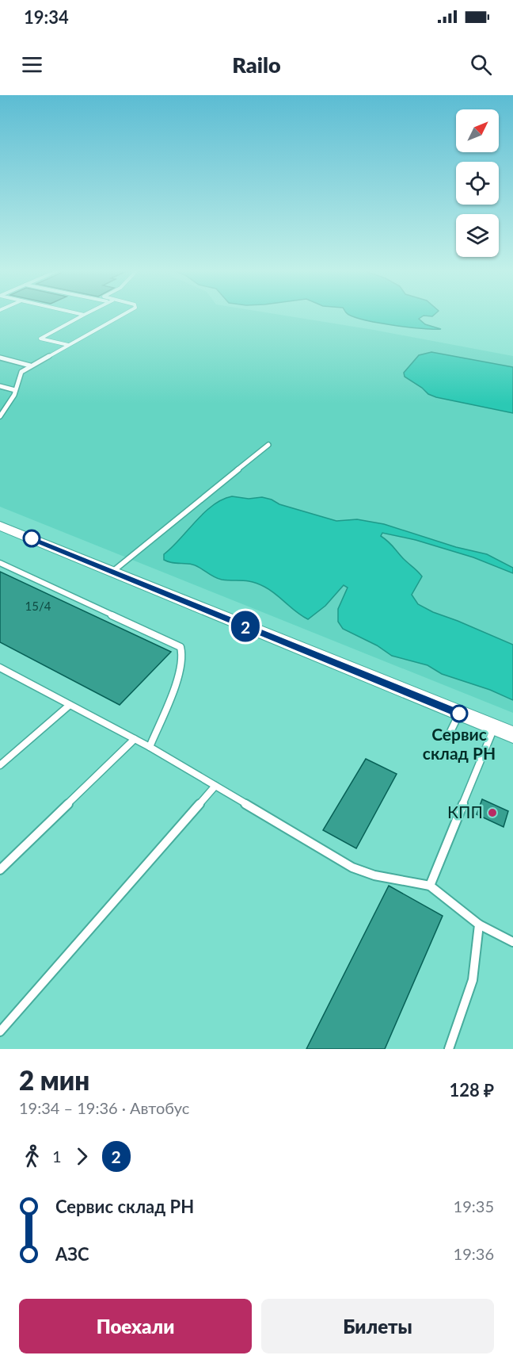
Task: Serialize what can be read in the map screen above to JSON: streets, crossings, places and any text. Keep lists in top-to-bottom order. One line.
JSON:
{"places":["Сервис склад РН","КПП"],"lines":["bus line 2"],"house_numbers":["15/4"],"north":"top right","page":{"status":"19:34","header":"Railo","on_map":"2","heading":["2 мин","19:34 – 19:36 · Автобус","128 ₽"],"legs":["1","2"],"list":[{"name":"Сервис склад РН","value":"19:35"},{"name":"АЗС","value":"19:36"}],"buttons":["Поехали","Билеты"]}}
